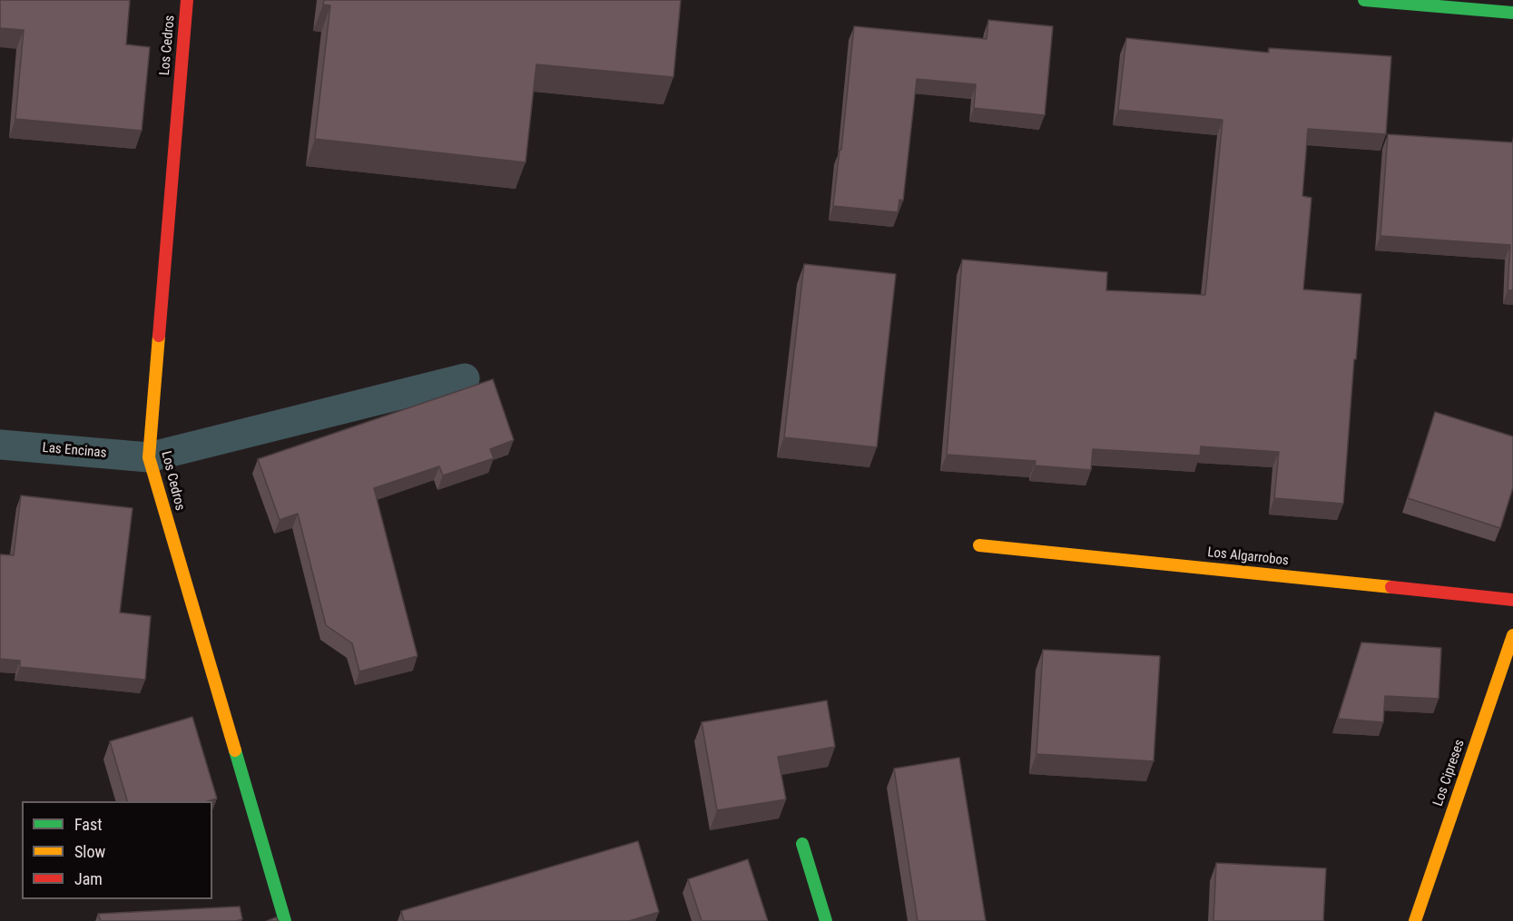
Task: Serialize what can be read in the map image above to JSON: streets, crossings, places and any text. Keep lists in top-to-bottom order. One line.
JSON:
{"streets":{"street":["Los Cedros","Las Encinas","Los Algarrobos","Los Cipreses"]},"crossings":[["Los Cedros","Las Encinas"]],"legend":["Fast","Slow","Jam"]}
